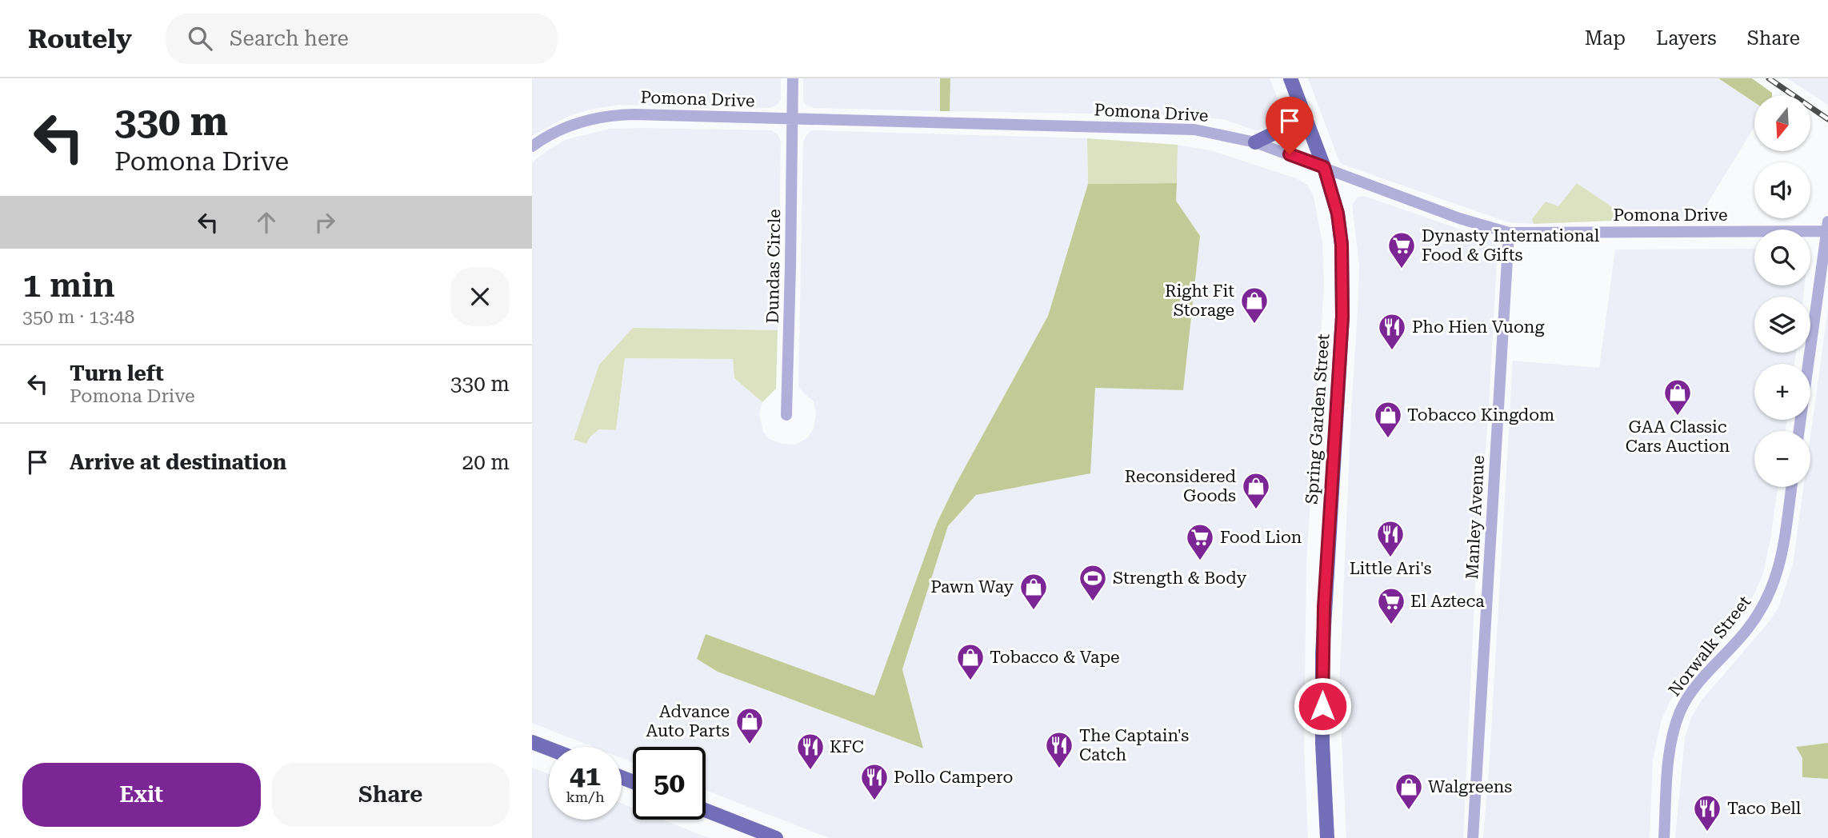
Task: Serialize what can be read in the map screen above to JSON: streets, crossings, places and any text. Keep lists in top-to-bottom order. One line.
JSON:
{"streets":{"main road":["Spring Garden Street"],"street":["Pomona Drive","Dundas Circle","Manley Avenue","Norwalk Street"]},"crossings":[["Pomona Drive","Dundas Circle"],["Pomona Drive","Spring Garden Street"],["Pomona Drive","Manley Avenue"]],"places":{"supermarket":["Dynasty International Food & Gifts","Food Lion","El Azteca"],"shop":["Right Fit Storage","GAA Classic Cars Auction","Tobacco Kingdom","Reconsidered Goods","Pawn Way","Tobacco & Vape","Advance Auto Parts","Walgreens"],"restaurant":["Pho Hien Vuong","Little Ari's","The Captain's Catch","KFC","Pollo Campero","Taco Bell"],"sports":["Strength & Body"]},"north":"bottom","page":{"header":"Routely","search":"Search here","nav":["Map","Layers","Share"],"turn":["330 m","Pomona Drive"],"map_buttons":["+","−"],"heading":["1 min","350 m · 13:48"],"list":[{"name":"Turn left","note":"Pomona Drive","value":"330 m"},{"name":"Arrive at destination","value":"20 m"}],"speed":"41 km/h","limit":"50","buttons":["Exit","Share"]}}
